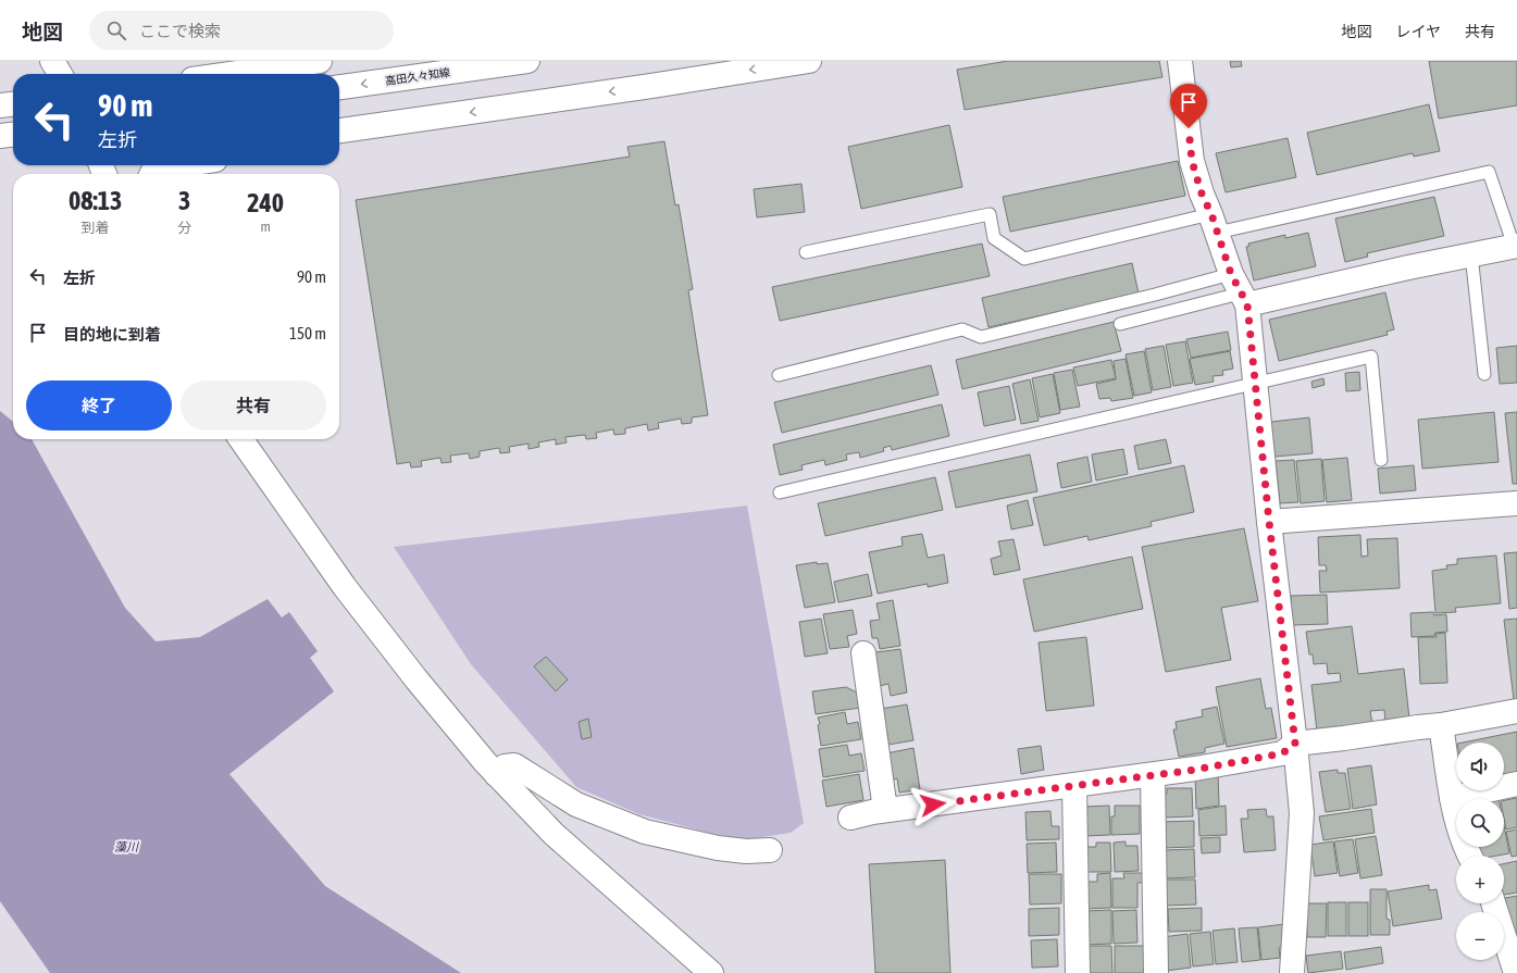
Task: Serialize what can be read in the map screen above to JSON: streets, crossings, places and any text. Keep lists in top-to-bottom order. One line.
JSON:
{"streets":{"street":["高田久々知線"]},"water":["藻川"],"page":{"header":"地図","search":"ここで検索","nav":["地図","レイヤ","共有"],"turn":["90 m","左折"],"eta":["08:13","到着","3","分","240","m"],"list":[{"name":"左折","value":"90 m"},{"name":"目的地に到着","value":"150 m"}],"buttons":["終了","共有"],"map_buttons":["+","−"]}}
